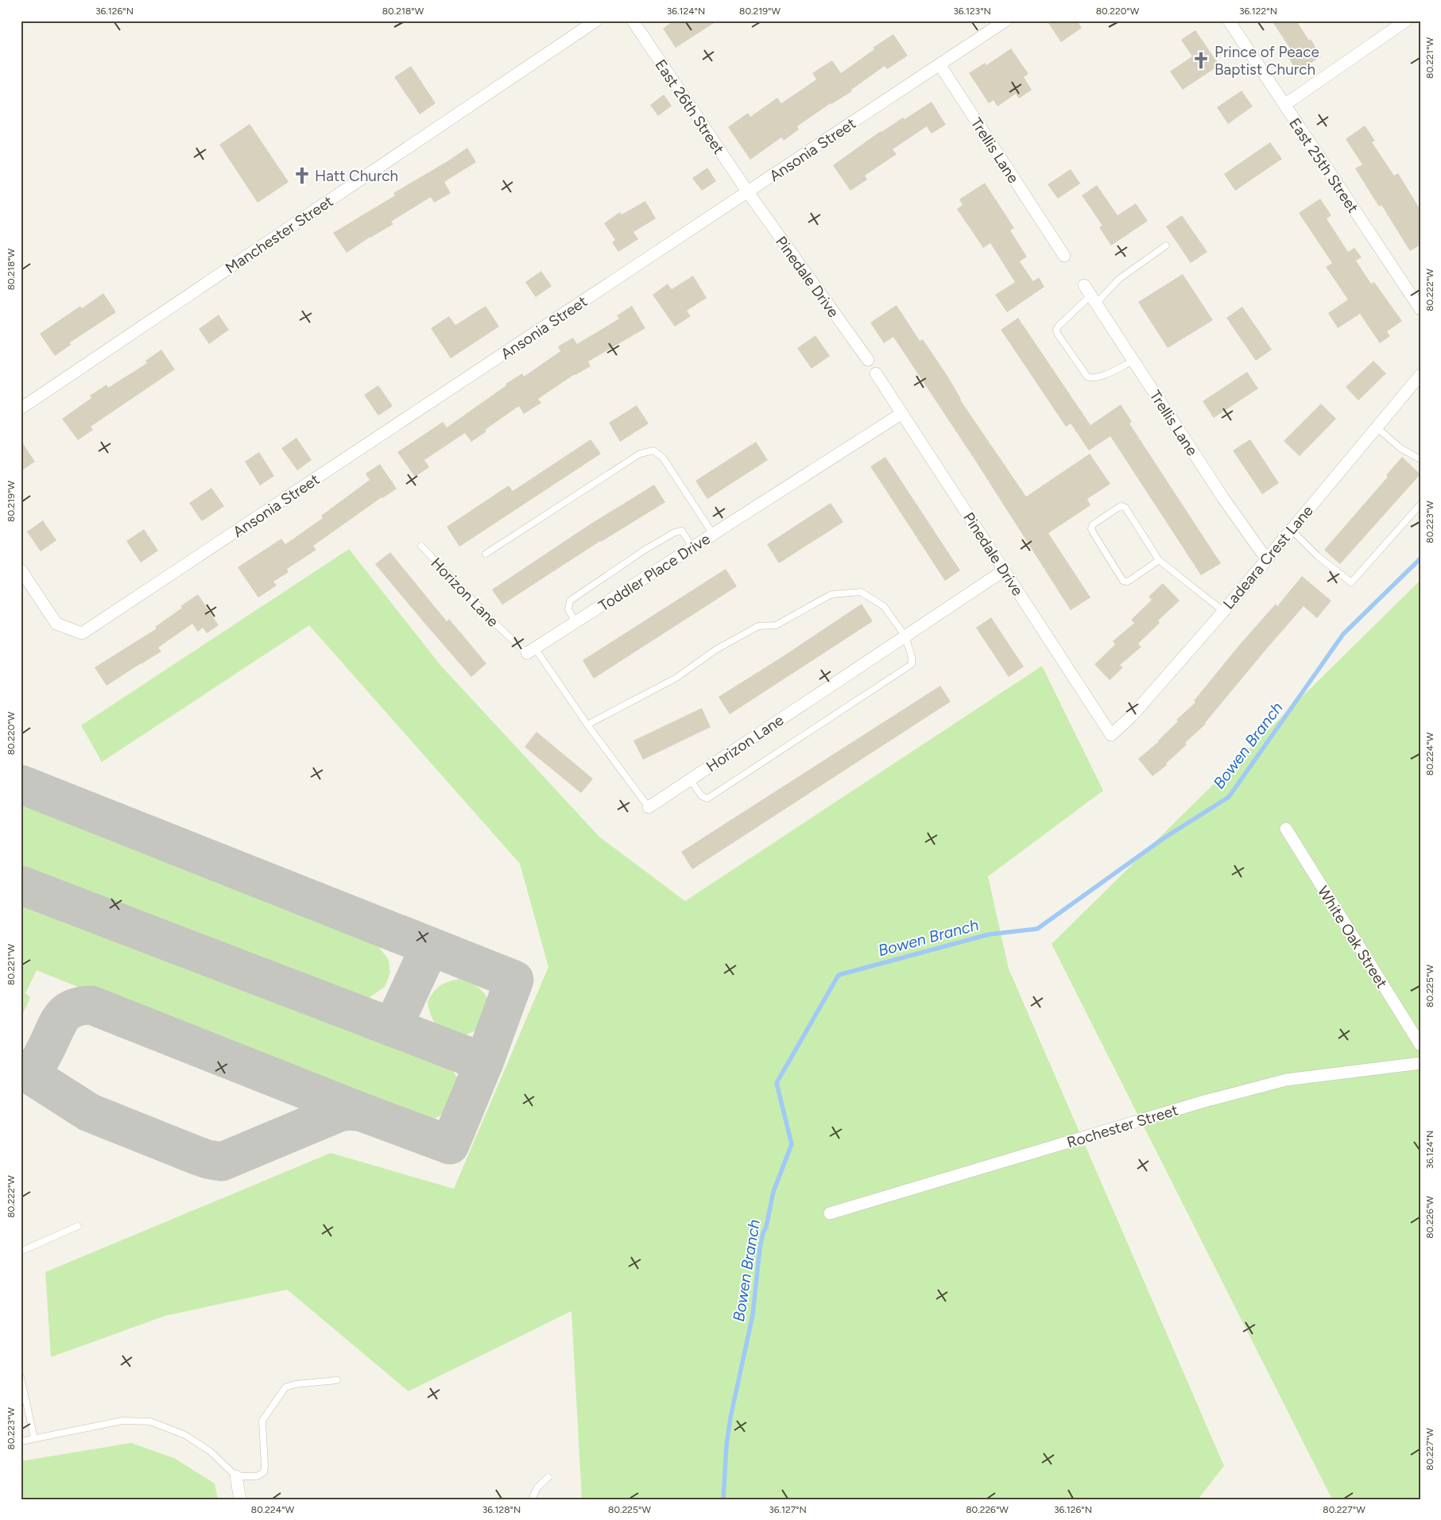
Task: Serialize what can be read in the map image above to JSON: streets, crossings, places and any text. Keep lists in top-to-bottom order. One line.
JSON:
{"streets":{"street":["East 26th Street","Ansonia Street","Trellis Lane","East 25th Street","Manchester Street","Pinedale Drive","Ladeara Crest Lane","Toddler Place Drive","Horizon Lane","White Oak Street","Rochester Street"]},"crossings":[["East 26th Street","Ansonia Street"],["East 26th Street","Pinedale Drive"],["Ansonia Street","Trellis Lane"],["Ansonia Street","Pinedale Drive"],["Trellis Lane","Ladeara Crest Lane"],["Pinedale Drive","Ladeara Crest Lane"],["Pinedale Drive","Toddler Place Drive"],["Pinedale Drive","Horizon Lane"],["Toddler Place Drive","Horizon Lane"]],"water":["Bowen Branch"],"places":{"church":["Prince of Peace Baptist Church","Hatt Church"]},"coordinates":["36.126°N","80.218°W","36.124°N","80.219°W","36.123°N","80.220°W","36.122°N","80.221°W","80.222°W","80.223°W","80.224°W","80.225°W","80.226°W","80.227°W","36.128°N","36.127°N"]}
